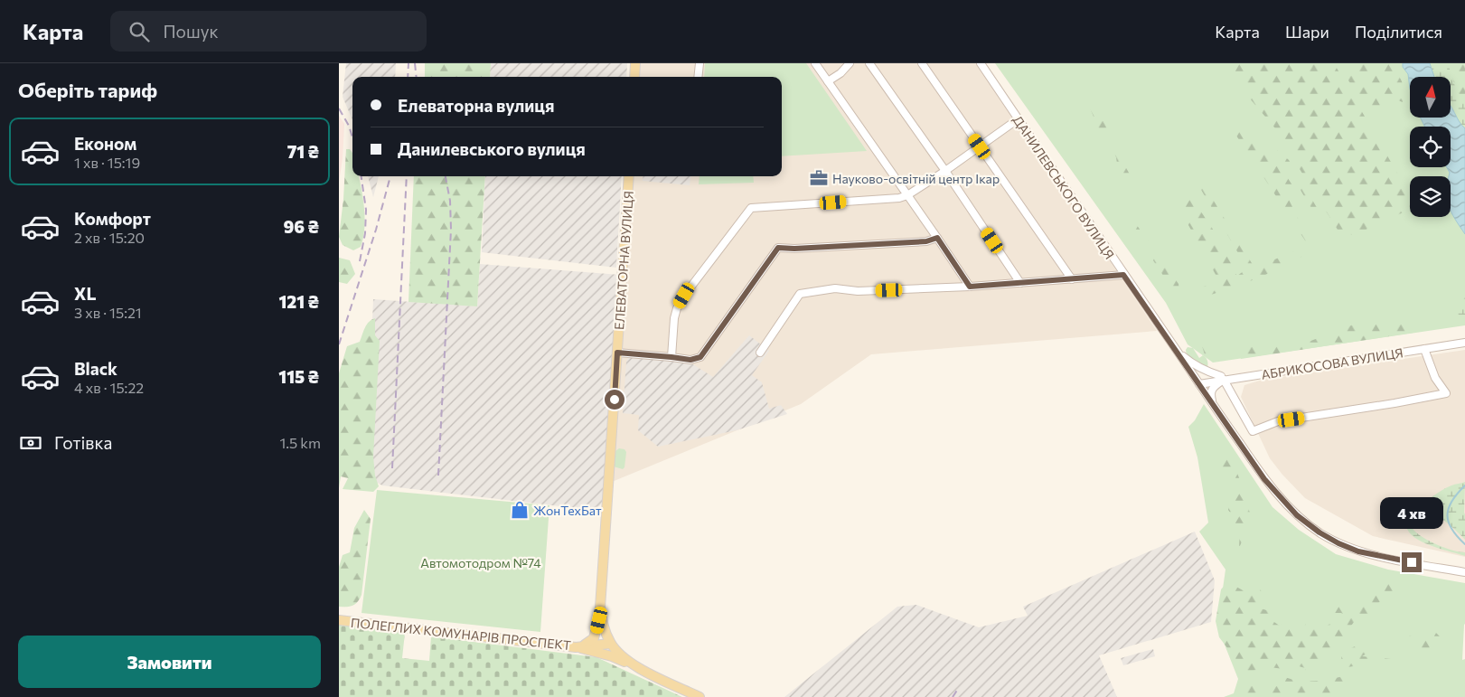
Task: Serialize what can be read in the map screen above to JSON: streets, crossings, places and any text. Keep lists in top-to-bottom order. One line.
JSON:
{"streets":{"main road":["ЕЛЕВАТОРНА ВУЛИЦЯ","ПОЛЕГЛИХ КОМУНАРІВ ПРОСПЕКТ"],"street":["ДАНИЛЕВСЬКОГО ВУЛИЦЯ","АБРИКОСОВА ВУЛИЦЯ"]},"crossings":[["ЕЛЕВАТОРНА ВУЛИЦЯ","ПОЛЕГЛИХ КОМУНАРІВ ПРОСПЕКТ"]],"parks":["Автомотодром №74"],"places":{"office":["Науково-освітній центр Ікар"],"shop":["ЖонТехБат"]},"north":"top","page":{"header":"Карта","search":"Пошук","nav":["Карта","Шари","Поділитися"],"heading":"Оберіть тариф","banner":["Елеваторна вулиця","Данилевського вулиця"],"list":[{"name":"Економ","note":"1 хв · 15:19","value":"71 ₴"},{"name":"Комфорт","note":"2 хв · 15:20","value":"96 ₴"},{"name":"XL","note":"3 хв · 15:21","value":"121 ₴"},{"name":"Black","note":"4 хв · 15:22","value":"115 ₴"}],"pay":["Готівка","1.5 km"],"bubble":"4 хв","buttons":"Замовити"}}
